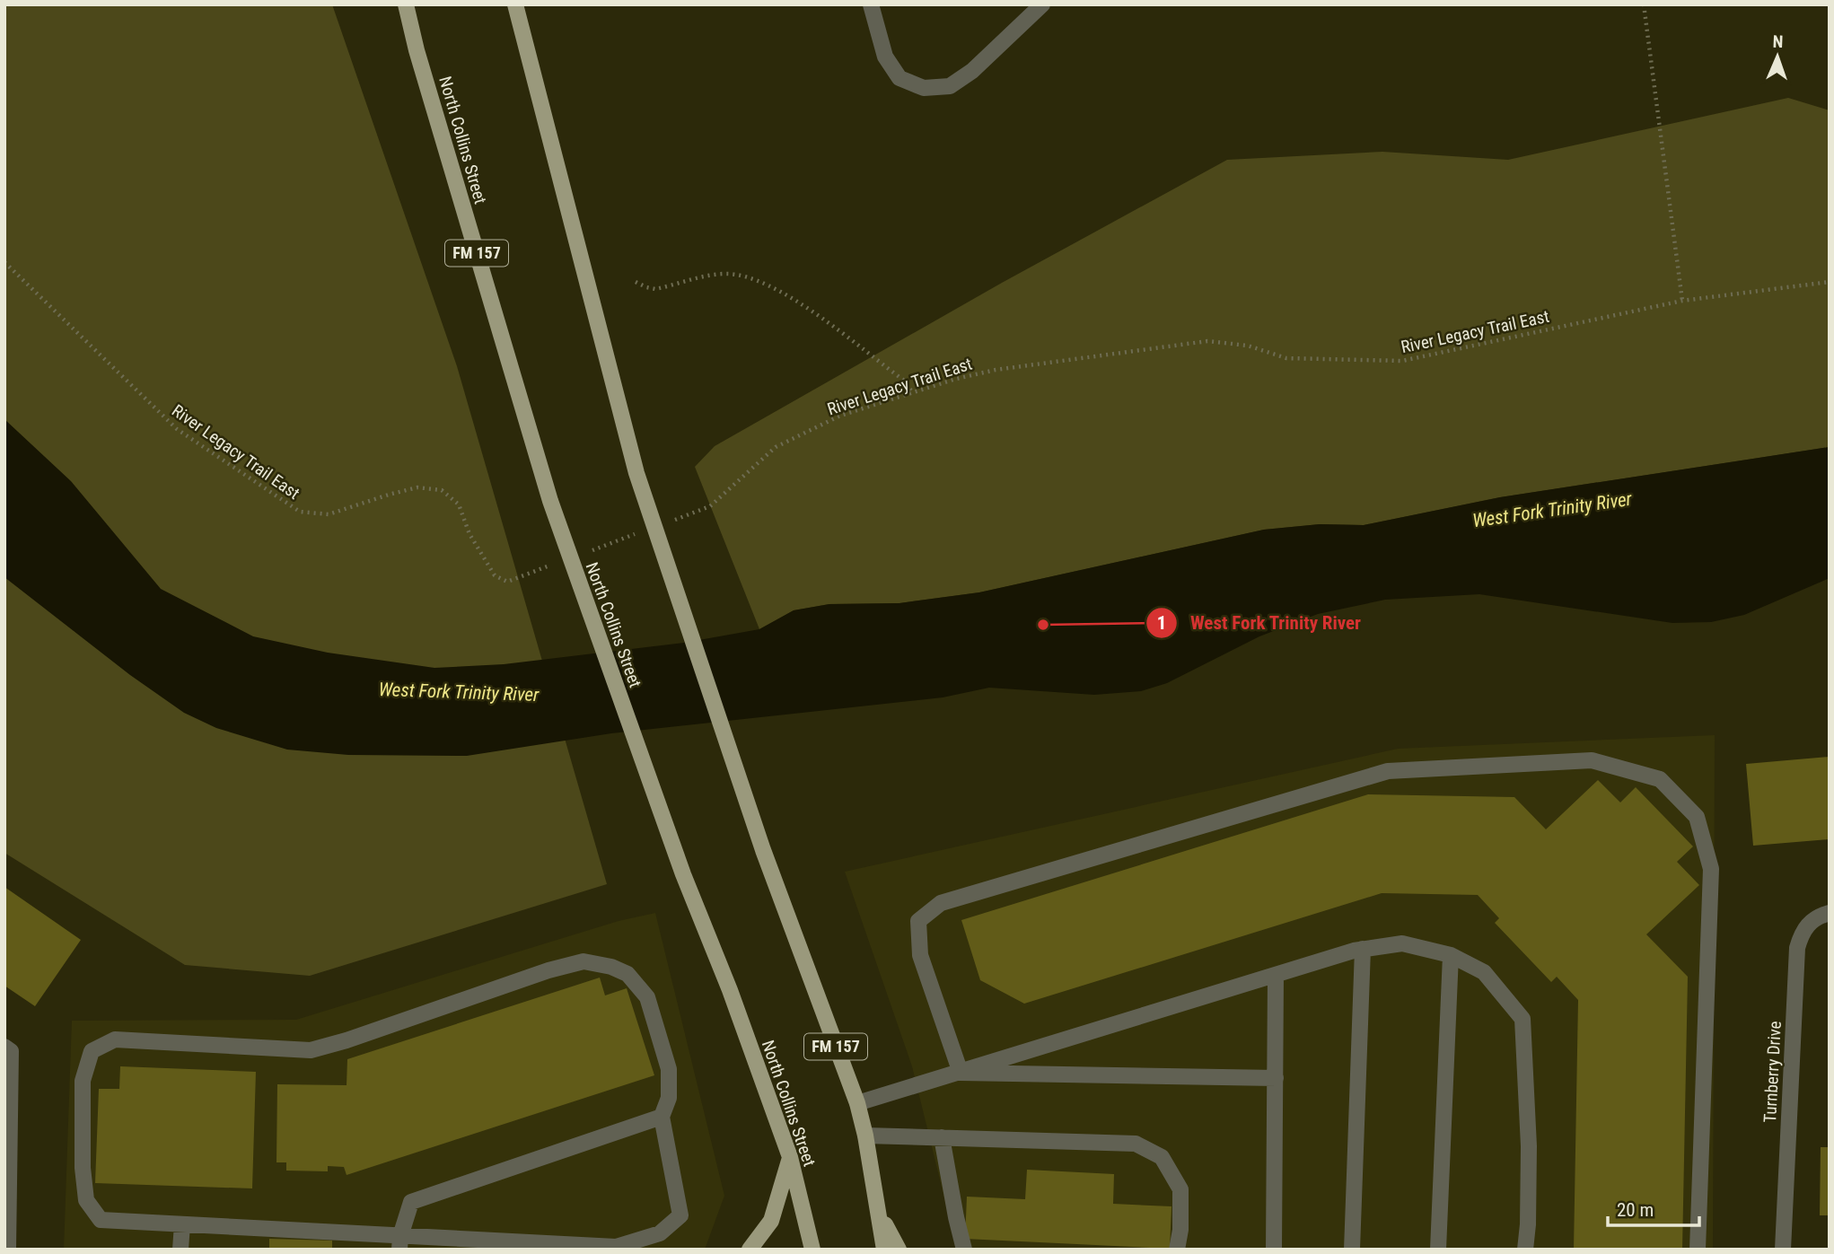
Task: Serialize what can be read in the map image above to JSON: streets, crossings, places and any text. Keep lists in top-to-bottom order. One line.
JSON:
{"streets":{"main road":["North Collins Street","FM 157"],"street":["Turnberry Drive"],"path":["River Legacy Trail East"]},"water":["West Fork Trinity River"],"places":["West Fork Trinity River"],"scale_bar":"20 m","north":"top"}
